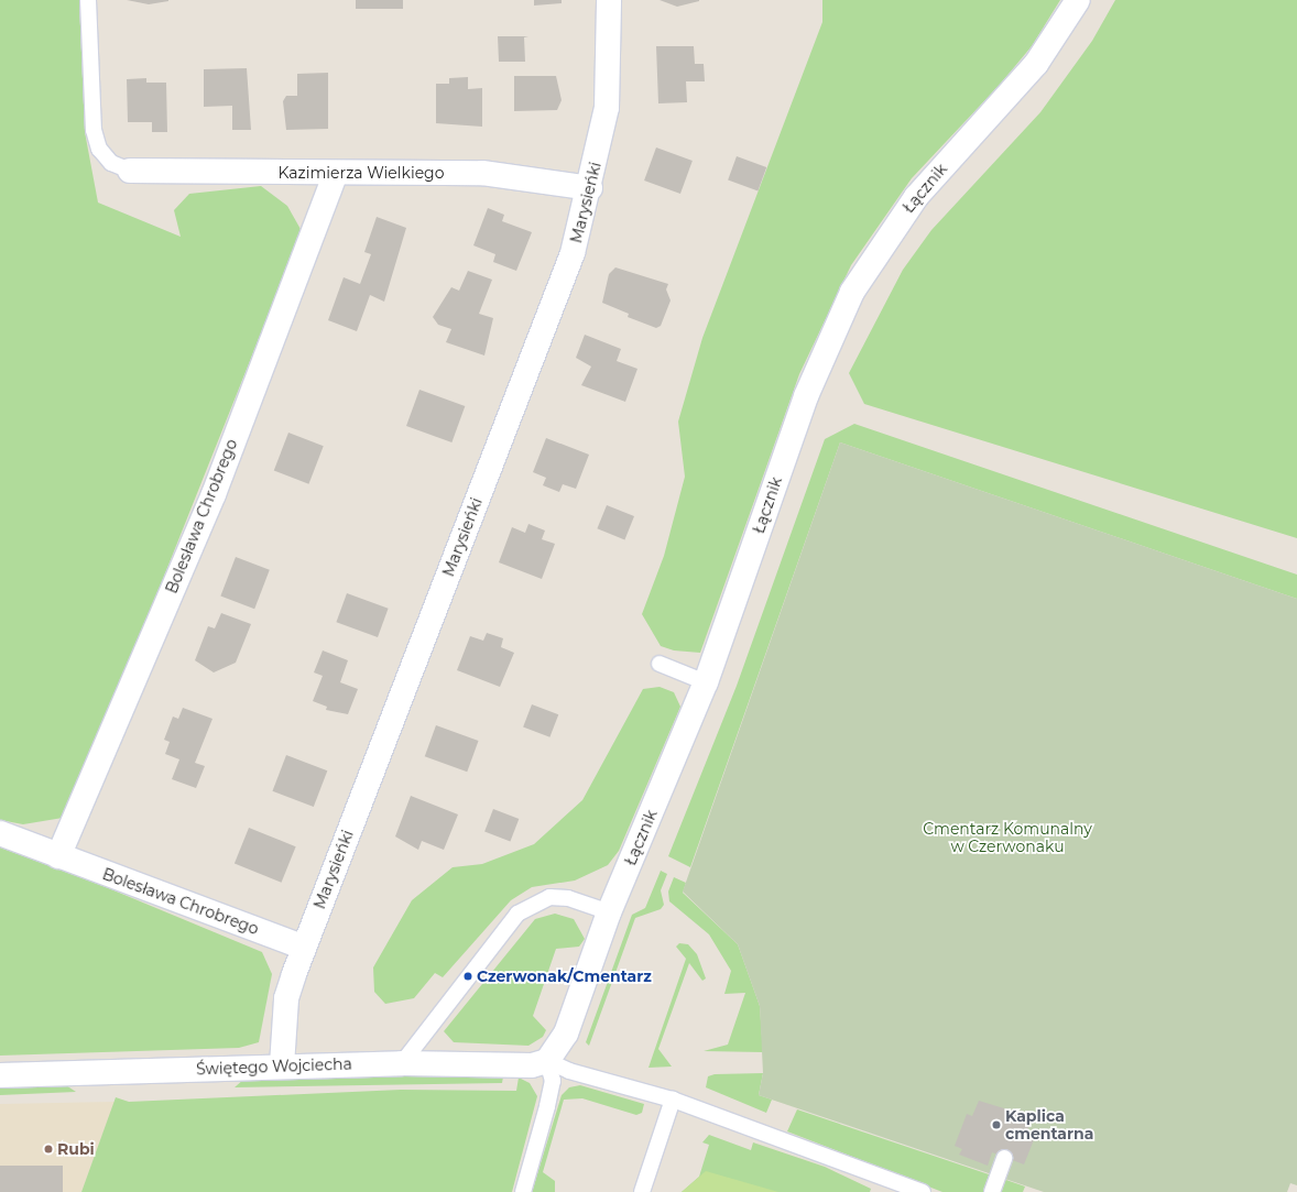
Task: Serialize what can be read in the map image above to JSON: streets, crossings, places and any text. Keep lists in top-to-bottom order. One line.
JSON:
{"streets":{"street":["Kazimierza Wielkiego","Łącznik","Marysieńki","Bolesława Chrobrego","Świętego Wojciecha"]},"crossings":[["Kazimierza Wielkiego","Marysieńki"],["Kazimierza Wielkiego","Bolesława Chrobrego"],["Łącznik","Świętego Wojciecha"],["Marysieńki","Bolesława Chrobrego"],["Marysieńki","Świętego Wojciecha"]],"parks":["Cmentarz Komunalny w Czerwonaku"],"places":["Czerwonak/Cmentarz","Kaplica cmentarna","Rubi"]}
